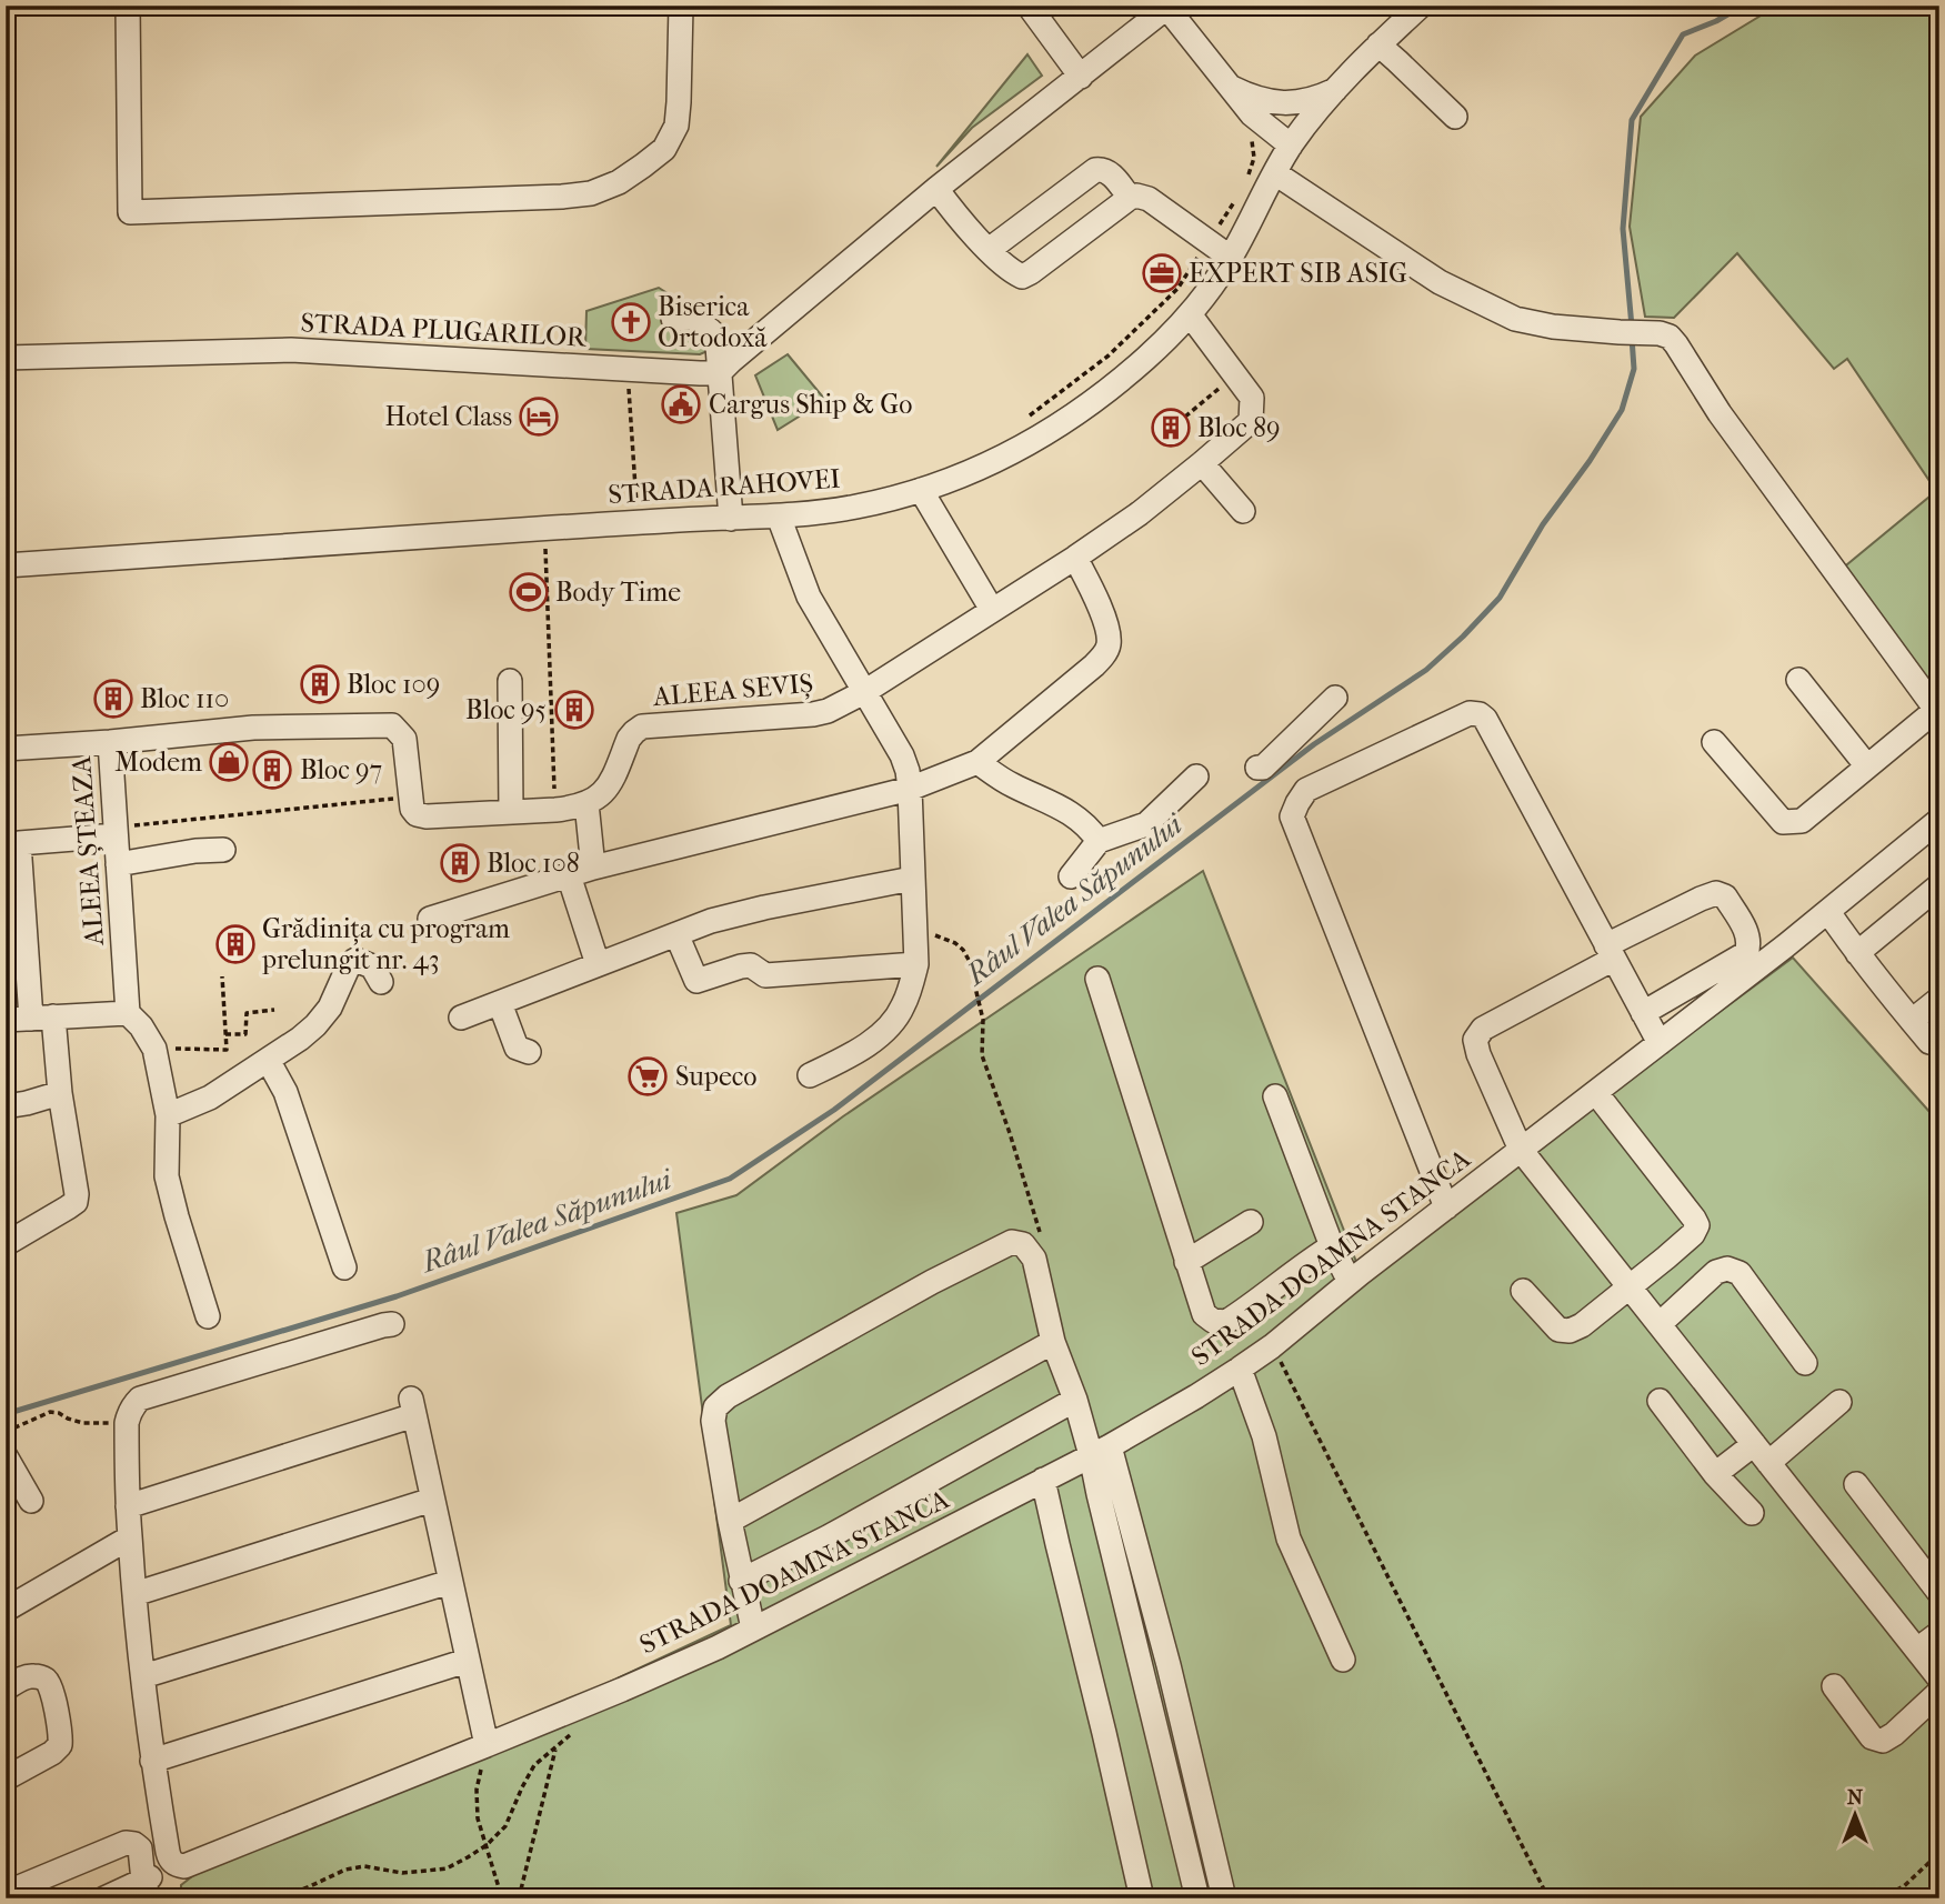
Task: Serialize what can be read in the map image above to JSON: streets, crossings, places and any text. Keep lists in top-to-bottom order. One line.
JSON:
{"streets":{"street":["STRADA PLUGARILOR","STRADA RAHOVEI","ALEEA SEVIȘ","ALEEA ȘTEAZA","STRADA DOAMNA STANCA"]},"water":["Râul Valea Săpunului"],"places":{"office":["EXPERT SIB ASIG"],"church":["Biserica Ortodoxă"],"public building":["Cargus Ship & Go"],"hotel":["Hotel Class"],"building":["Bloc 89","Bloc 109","Bloc 110","Bloc 95","Bloc 97","Bloc 108","Grădinița cu program prelungit nr. 43"],"sports":["Body Time"],"shop":["Modem"],"supermarket":["Supeco"]},"north":"top"}
